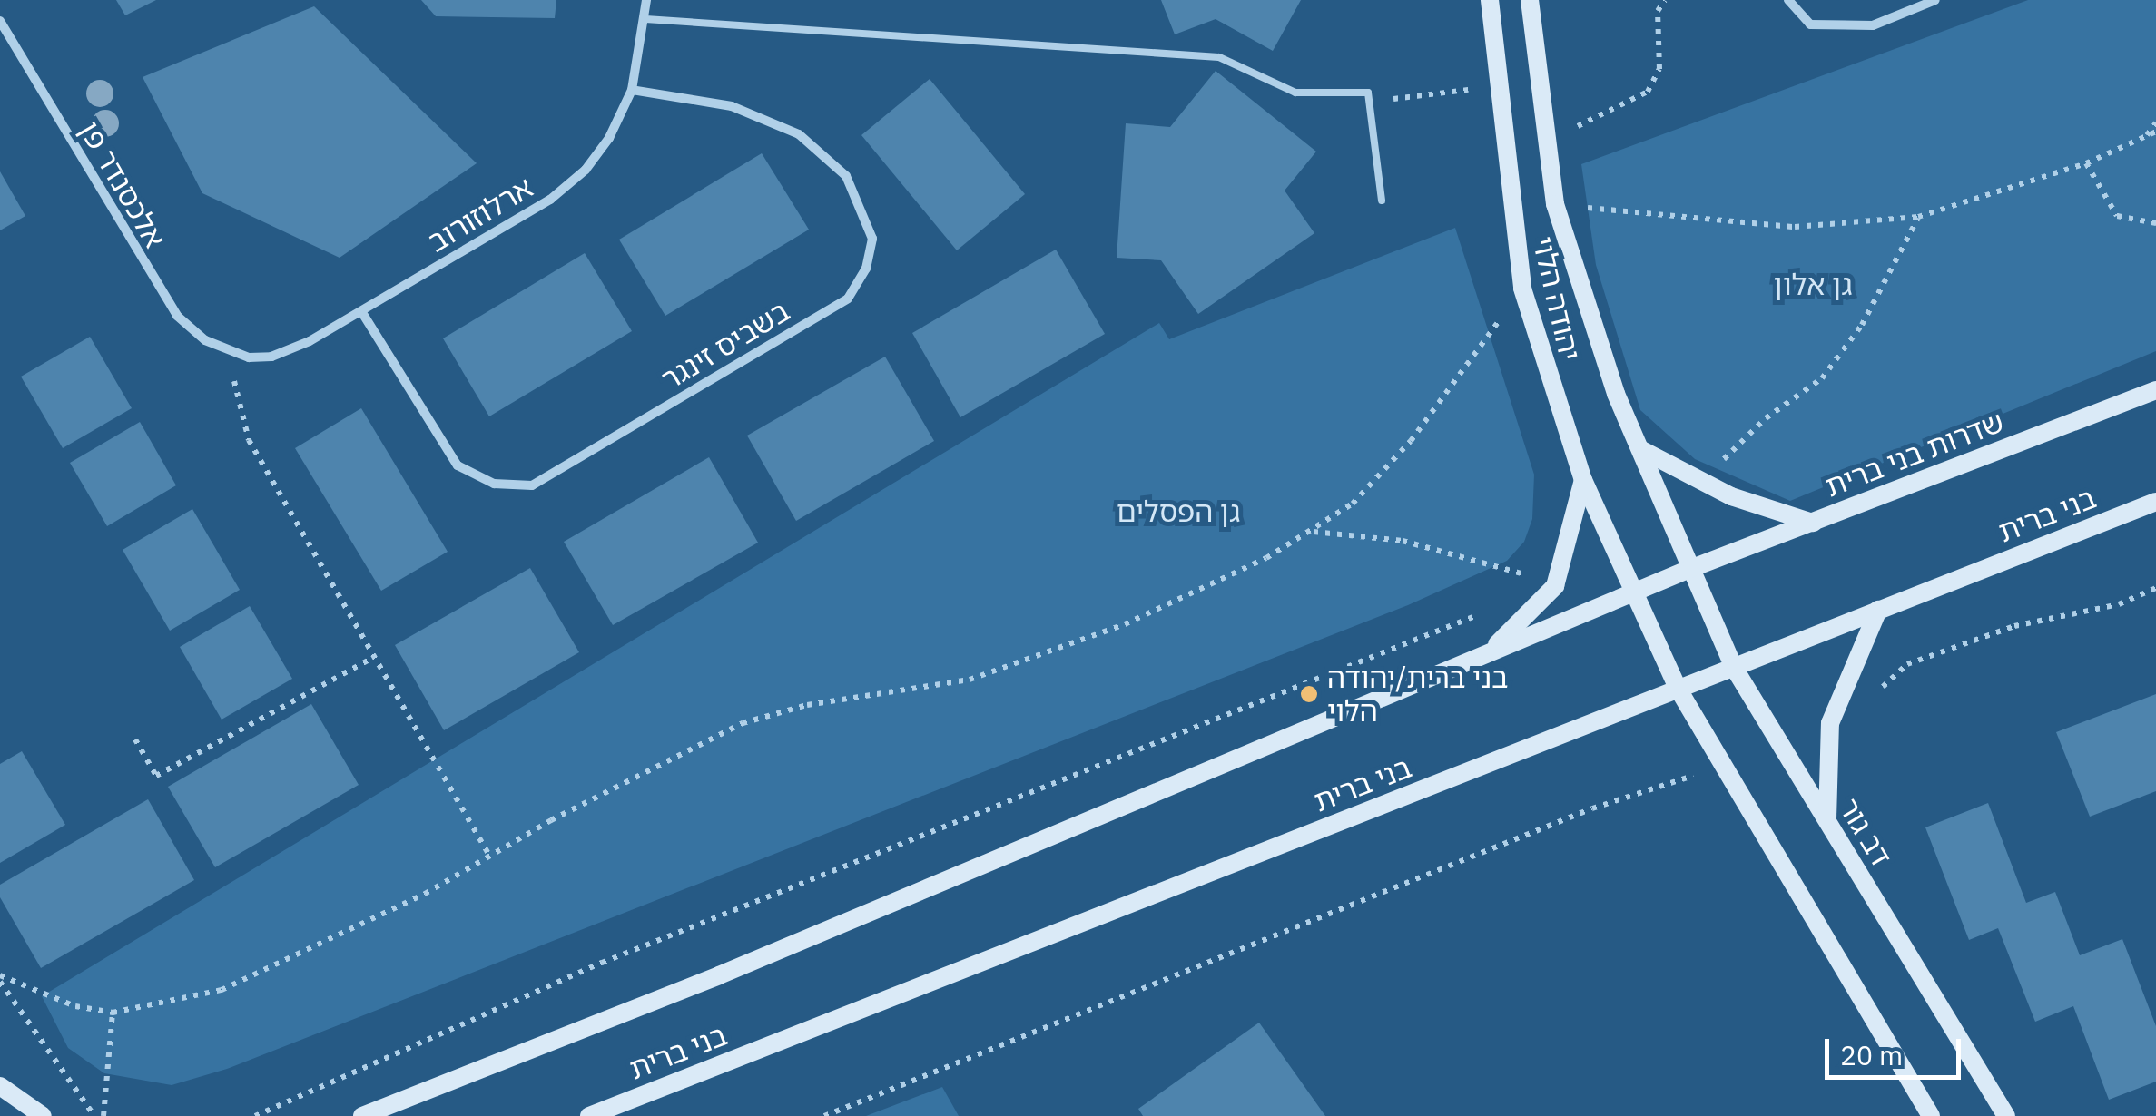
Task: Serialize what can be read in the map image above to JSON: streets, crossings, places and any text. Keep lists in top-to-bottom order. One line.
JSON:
{"streets":{"main road":["יהודה הלוי","שדרות בני ברית","בני ברית","דב גור"],"street":["אלכסנדר פן","ארלוזורוב","בשביס זינגר"]},"crossings":[["אלכסנדר פן","ארלוזורוב"],["ארלוזורוב","בשביס זינגר"],["יהודה הלוי","שדרות בני ברית"],["יהודה הלוי","בני ברית"],["יהודה הלוי","דב גור"],["שדרות בני ברית","בני ברית"],["שדרות בני ברית","דב גור"],["בני ברית","דב גור"]],"parks":["גן אלון","גן הפסלים"],"places":["בני ברית/יהודה הלוי"],"scale_bar":"20 m"}
